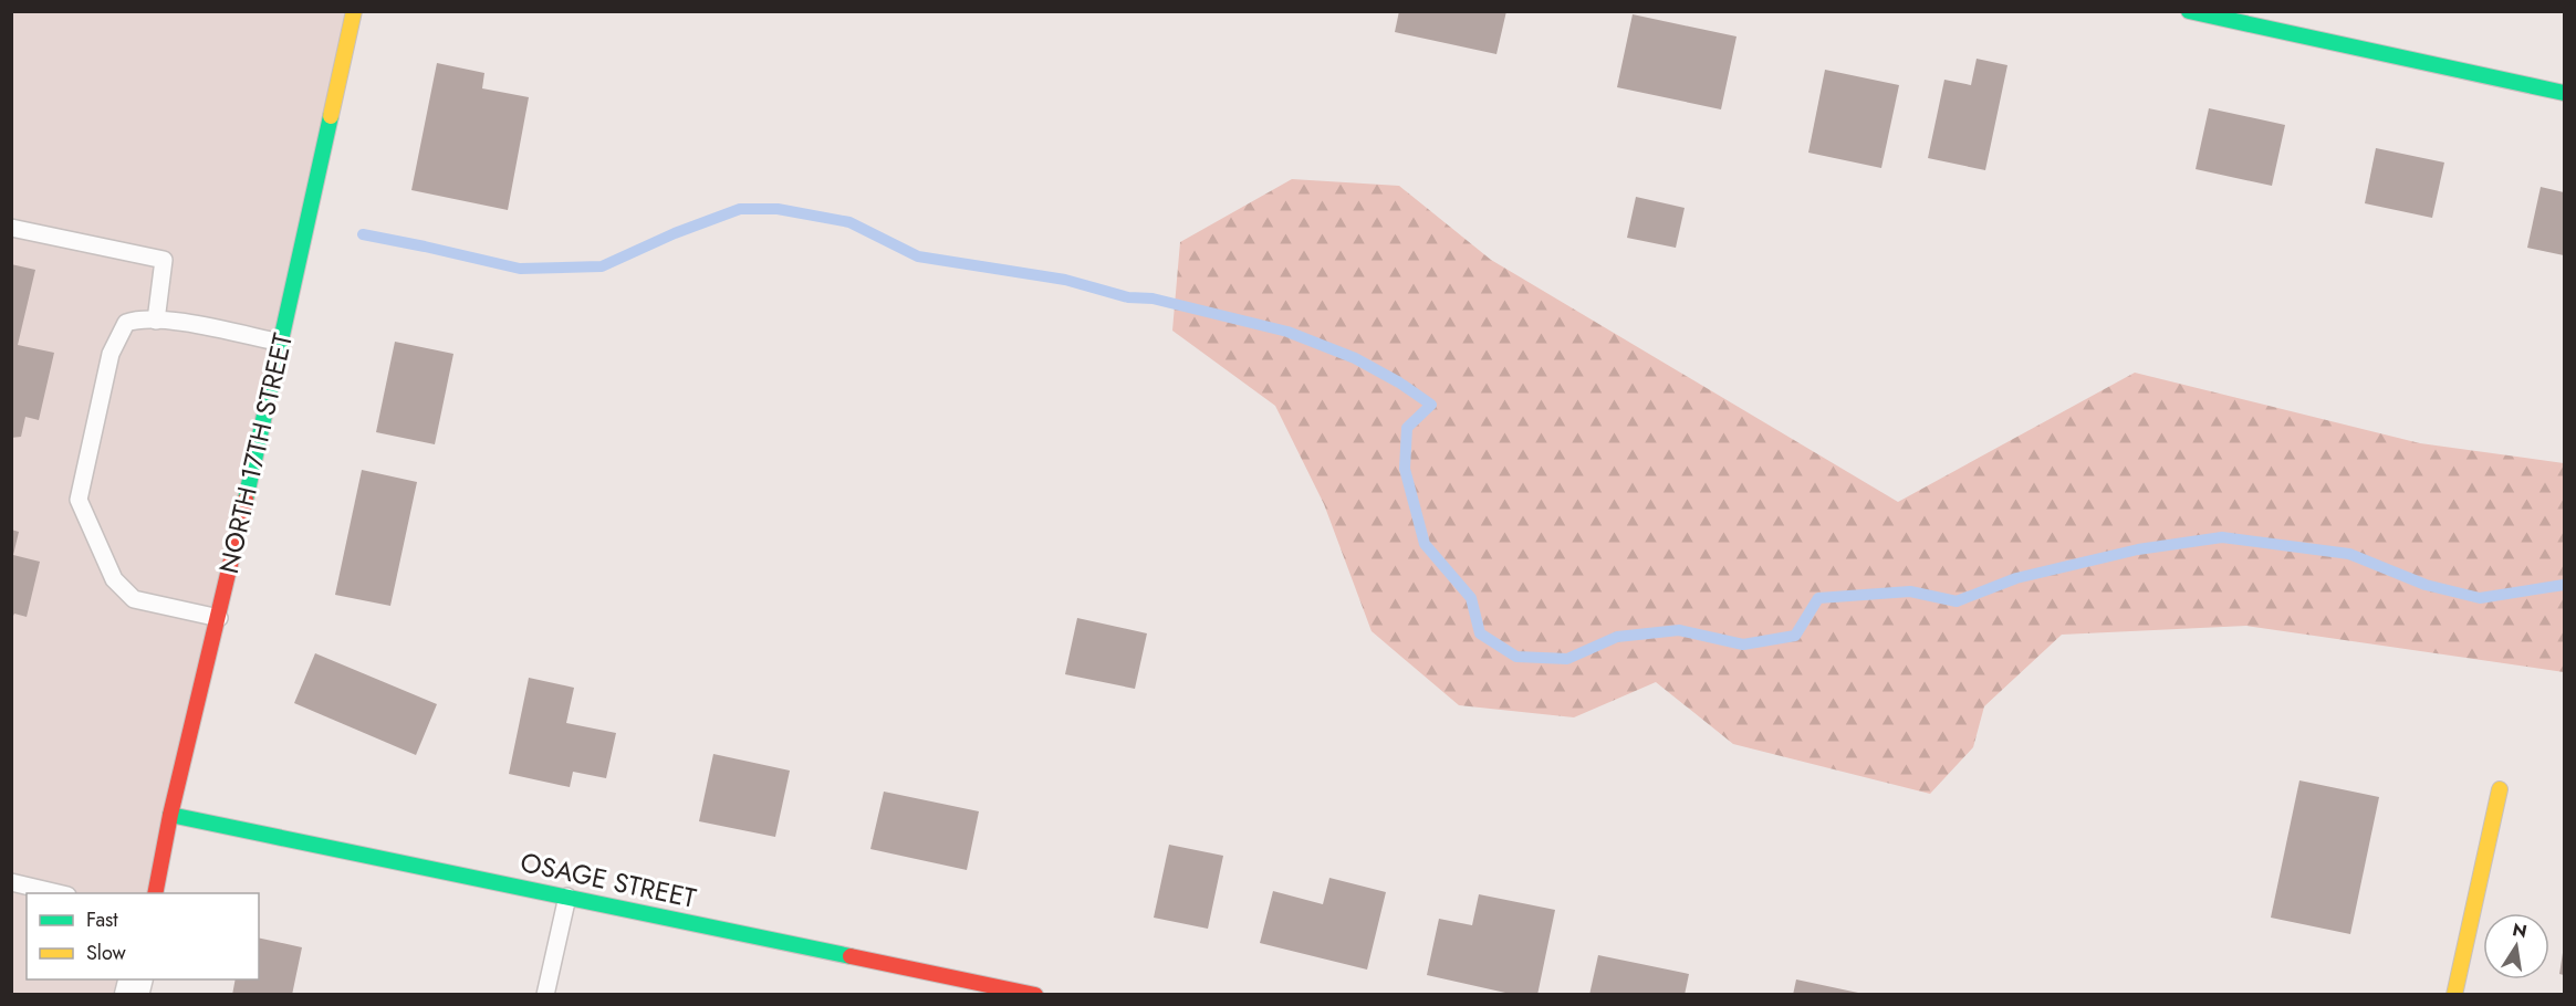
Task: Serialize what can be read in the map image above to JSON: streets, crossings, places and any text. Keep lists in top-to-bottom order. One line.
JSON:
{"streets":{"street":["NORTH 17TH STREET","OSAGE STREET"]},"crossings":[["NORTH 17TH STREET","OSAGE STREET"]],"legend":["Fast","Slow"],"north":"top"}
